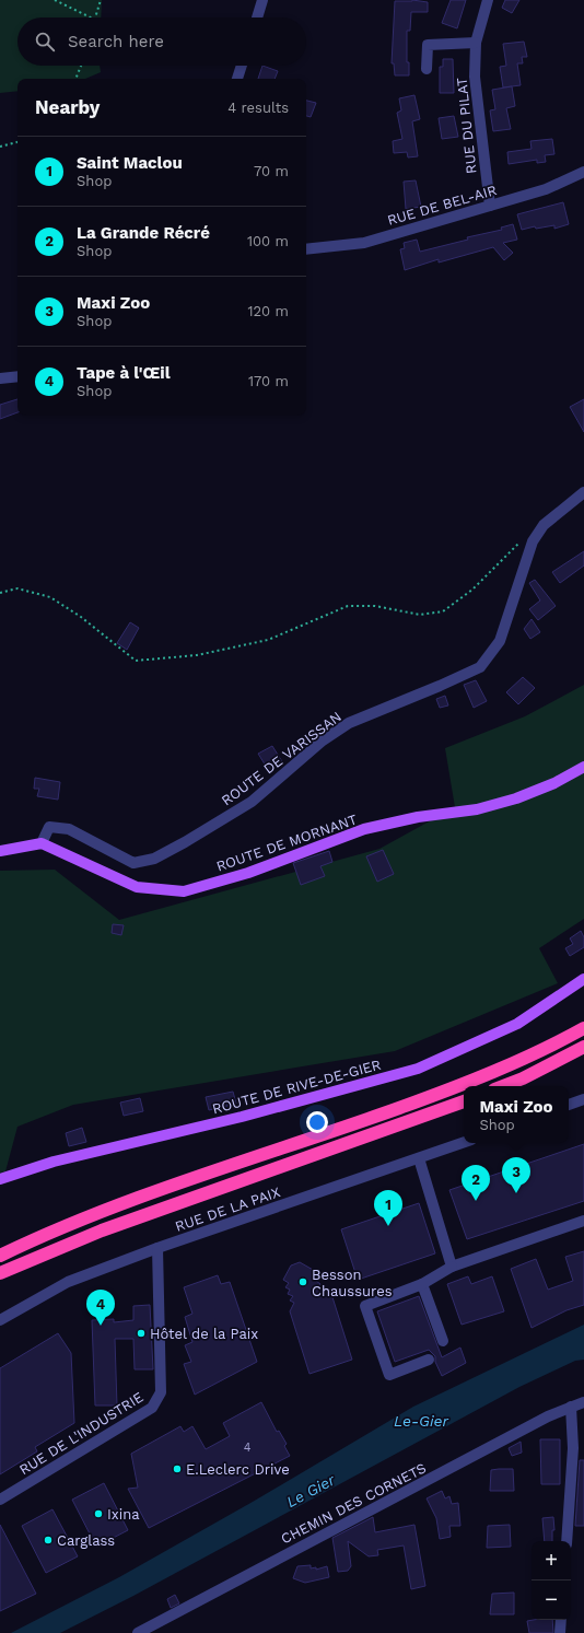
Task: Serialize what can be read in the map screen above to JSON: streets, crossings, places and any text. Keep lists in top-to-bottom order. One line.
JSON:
{"streets":{"main road":["ROUTE DE MORNANT","ROUTE DE RIVE-DE-GIER"],"street":["RUE DU PILAT","RUE DE BEL-AIR","ROUTE DE VARISSAN","RUE DE LA PAIX","RUE DE L'INDUSTRIE","CHEMIN DES CORNETS"]},"crossings":[["RUE DU PILAT","RUE DE BEL-AIR"],["ROUTE DE VARISSAN","ROUTE DE MORNANT"],["RUE DE LA PAIX","RUE DE L'INDUSTRIE"]],"water":["Le-Gier","Le Gier"],"places":["Besson Chaussures","Hôtel de la Paix","E.Leclerc Drive","Ixina","Carglass"],"house_numbers":["4"],"page":{"search":"Search here","heading":["Nearby","4 results"],"list":[{"mark":"1","name":"Saint Maclou","note":"Shop","value":"70 m"},{"mark":"2","name":"La Grande Récré","note":"Shop","value":"100 m"},{"mark":"3","name":"Maxi Zoo","note":"Shop","value":"120 m"},{"mark":"4","name":"Tape à l'Œil","note":"Shop","value":"170 m"}],"popup":["Maxi Zoo","Shop"],"pins":["3","2","1","4"],"map_buttons":["+","−"]}}
